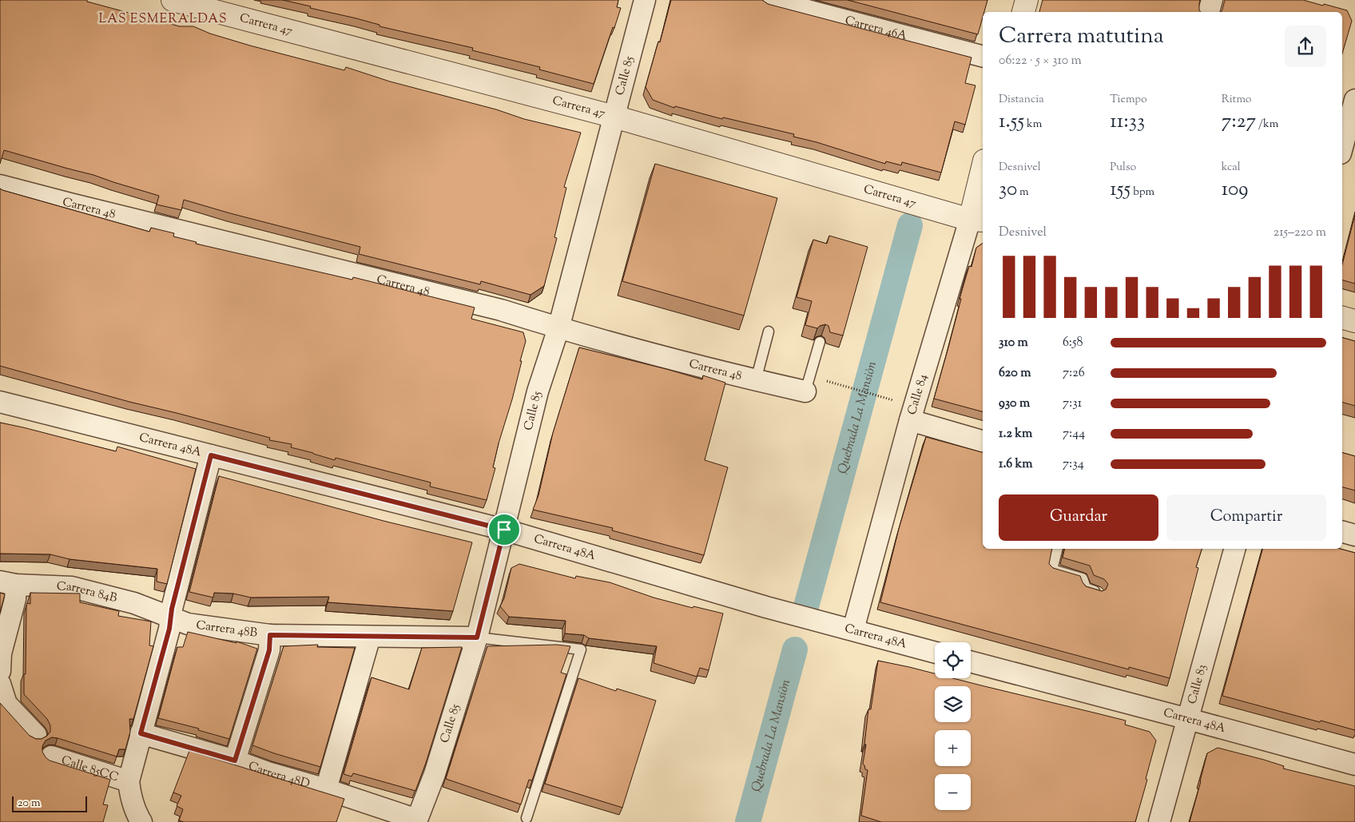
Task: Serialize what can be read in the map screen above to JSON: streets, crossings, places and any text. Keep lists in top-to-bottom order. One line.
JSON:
{"streets":{"street":["Carrera 47","Carrera 46A","Calle 85","Carrera 48","Calle 84","Carrera 48A","Carrera 84B","Carrera 48B","Calle 83","Calle 85CC","Carrera 48D"]},"crossings":[["Carrera 47","Calle 85"],["Carrera 47","Calle 84"],["Calle 85","Carrera 48"],["Calle 85","Carrera 48A"],["Calle 85","Carrera 48B"],["Calle 85","Carrera 48D"],["Calle 84","Carrera 48A"],["Carrera 48A","Calle 83"],["Carrera 84B","Carrera 48B"]],"districts":["LAS ESMERALDAS"],"water":["Quebrada La Mansiòn"],"scale_bar":"20 m","page":{"heading":["Carrera matutina","06:22 · 5 × 310 m"],"stats":[["Distancia","1.55 km"],["Tiempo","11:33"],["Ritmo","7:27 /km"],["Desnivel","30 m"],["Pulso","155 bpm"],["kcal","109"]],"chart":["Desnivel","215–220 m"],"list":[{"name":"310 m","note":"6:58"},{"name":"620 m","note":"7:26"},{"name":"930 m","note":"7:31"},{"name":"1.2 km","note":"7:44"},{"name":"1.6 km","note":"7:34"}],"buttons":["Guardar","Compartir"],"map_buttons":["+","−"],"scale":"20 m"}}
